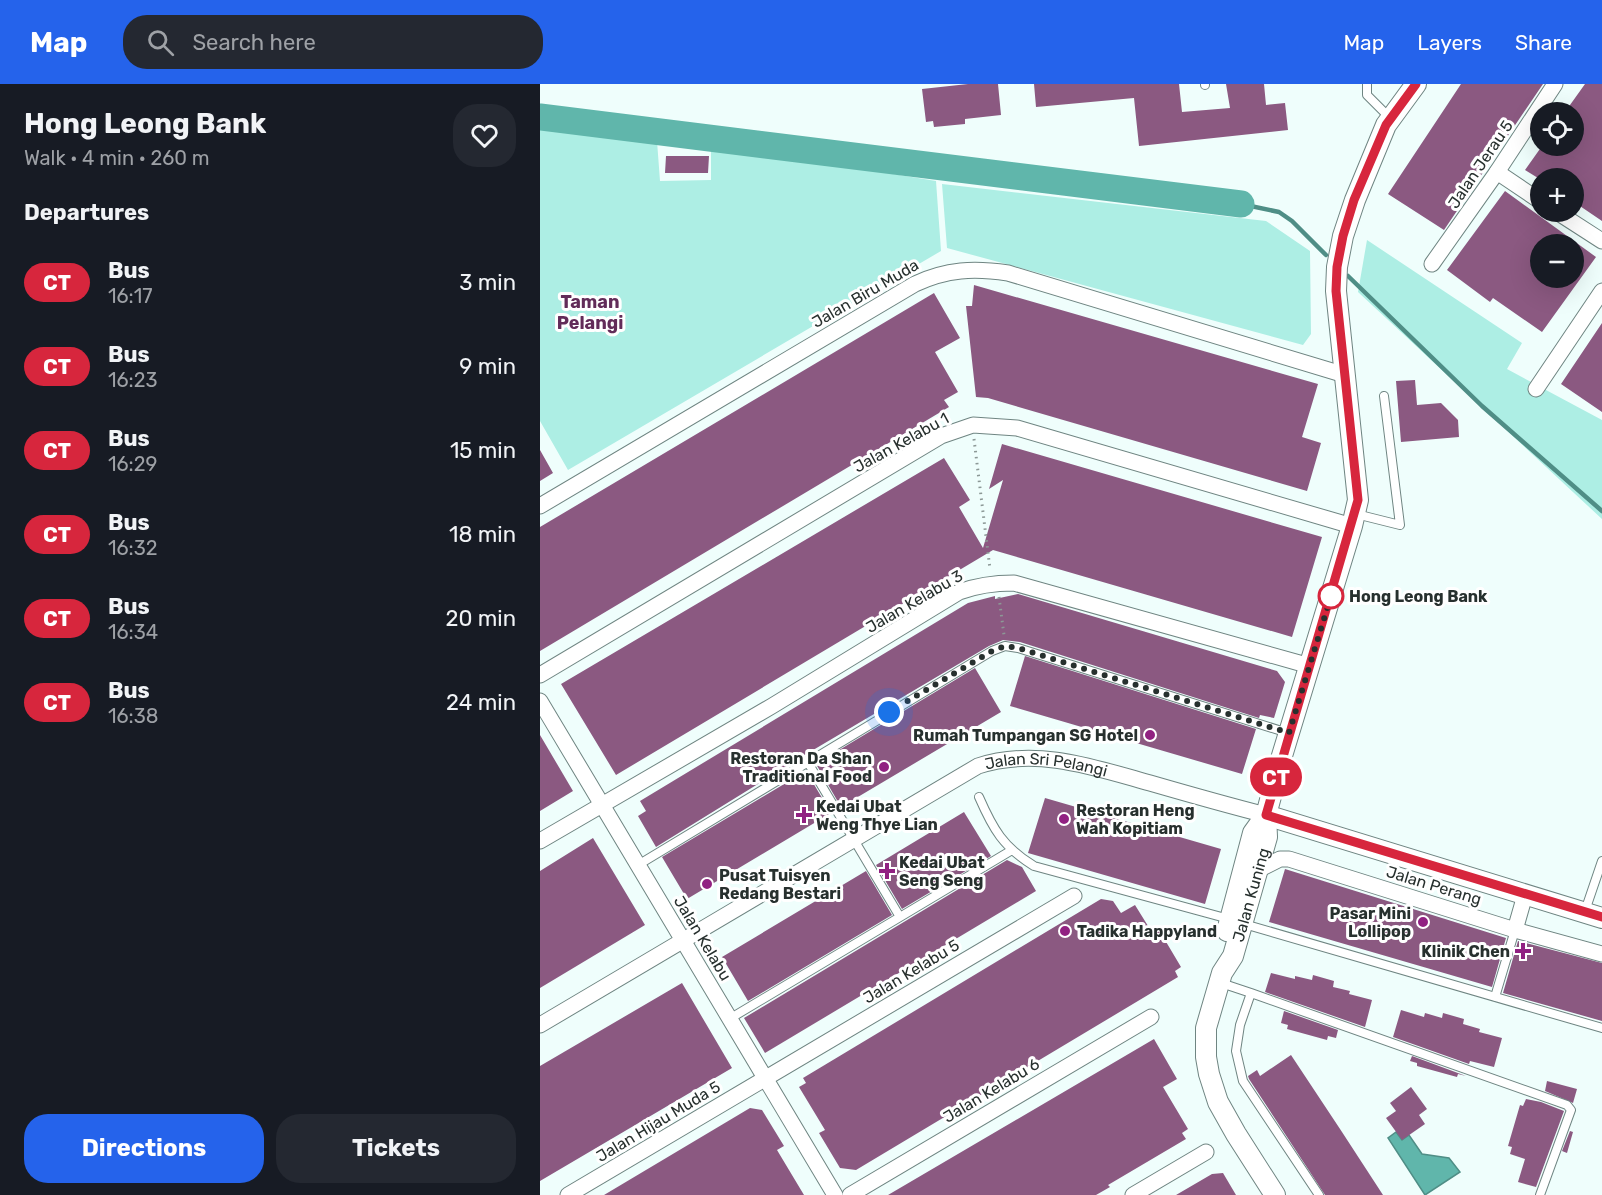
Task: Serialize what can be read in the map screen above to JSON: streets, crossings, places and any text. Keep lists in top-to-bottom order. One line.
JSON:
{"streets":{"street":["Jalan Jerau 5","Jalan Biru Muda","Jalan Kelabu 1","Jalan Kelabu 3","Jalan Sri Pelangi","Jalan Perang","Jalan Kuning","Jalan Kelabu","Jalan Kelabu 5","Jalan Kelabu 6","Jalan Hijau Muda 5"]},"crossings":[["Jalan Biru Muda","Jalan Kuning"],["Jalan Kelabu 1","Jalan Kuning"],["Jalan Kelabu 3","Jalan Kuning"],["Jalan Kelabu 3","Jalan Kelabu"],["Jalan Sri Pelangi","Jalan Kuning"],["Jalan Sri Pelangi","Jalan Kelabu"],["Jalan Perang","Jalan Kuning"],["Jalan Kelabu","Jalan Kelabu 5"],["Jalan Kelabu","Jalan Hijau Muda 5"],["Jalan Kelabu 5","Jalan Hijau Muda 5"]],"districts":["Taman Pelangi"],"places":{"other":["Hong Leong Bank","Rumah Tumpangan SG Hotel","Restoran Da Shan Traditional Food","Restoran Heng Wah Kopitiam","Pusat Tuisyen Redang Bestari","Pasar Mini Lollipop","Tadika Happyland"],"health":["Kedai Ubat Weng Thye Lian","Kedai Ubat Seng Seng","Klinik Chen"]},"lines":["bus line CT"],"page":{"header":"Map","search":"Search here","nav":["Map","Layers","Share"],"heading":[["Hong Leong Bank","Walk · 4 min · 260 m"],"Departures"],"on_map":"CT","map_buttons":["+","−"],"list":[{"mark":"CT","name":"Bus","note":"16:17","value":"3 min"},{"mark":"CT","name":"Bus","note":"16:23","value":"9 min"},{"mark":"CT","name":"Bus","note":"16:29","value":"15 min"},{"mark":"CT","name":"Bus","note":"16:32","value":"18 min"},{"mark":"CT","name":"Bus","note":"16:34","value":"20 min"},{"mark":"CT","name":"Bus","note":"16:38","value":"24 min"}],"buttons":["Directions","Tickets"]}}
